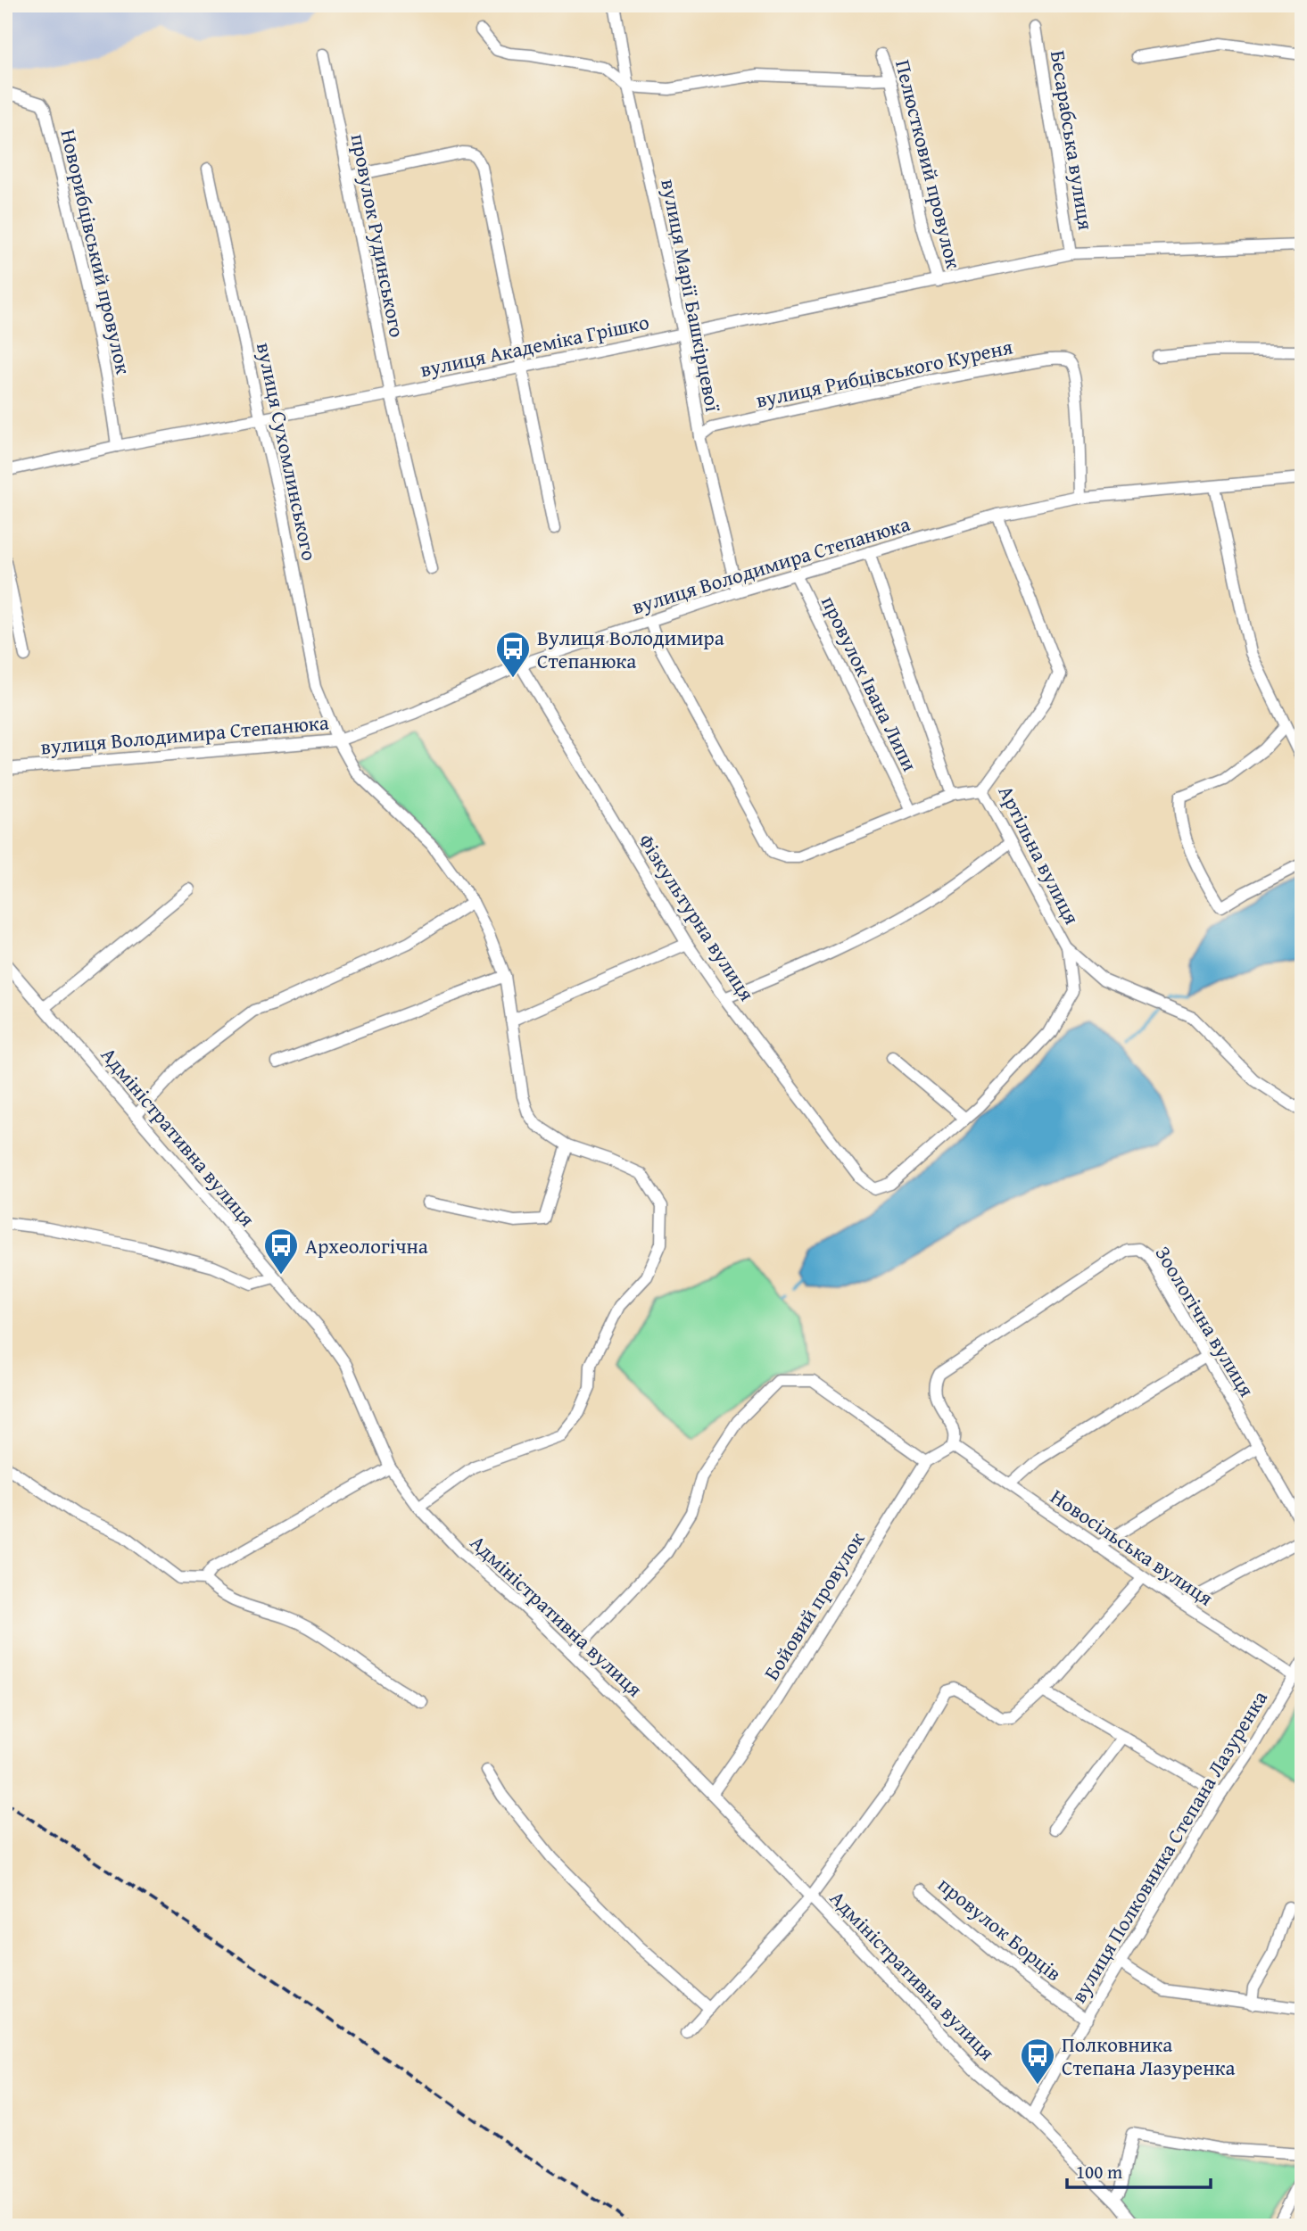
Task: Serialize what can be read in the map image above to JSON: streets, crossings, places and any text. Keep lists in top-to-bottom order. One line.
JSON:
{"streets":{"street":["Бесарабська вулиця","Пелюстковий провулок","провулок Рудинського","Новорибцівський провулок","вулиця Марії Башкірцевої","вулиця Академіка Грішко","вулиця Рибцівського Куреня","вулиця Сухомлинського","вулиця Володимира Степанюка","провулок Івана Липи","Артільна вулиця","Фізкультурна вулиця","Адміністративна вулиця","Зоологічна вулиця","Новосільська вулиця","Бойовий провулок","вулиця Полковника Степана Лазуренка","провулок Борців"]},"crossings":[["Бесарабська вулиця","вулиця Академіка Грішко"],["Пелюстковий провулок","вулиця Академіка Грішко"],["провулок Рудинського","вулиця Академіка Грішко"],["Новорибцівський провулок","вулиця Академіка Грішко"],["вулиця Марії Башкірцевої","вулиця Академіка Грішко"],["вулиця Марії Башкірцевої","вулиця Рибцівського Куреня"],["вулиця Марії Башкірцевої","вулиця Володимира Степанюка"],["вулиця Академіка Грішко","вулиця Сухомлинського"],["вулиця Рибцівського Куреня","вулиця Володимира Степанюка"],["вулиця Сухомлинського","вулиця Володимира Степанюка"],["вулиця Сухомлинського","Адміністративна вулиця"],["вулиця Володимира Степанюка","провулок Івана Липи"],["вулиця Володимира Степанюка","Артільна вулиця"],["вулиця Володимира Степанюка","Фізкультурна вулиця"],["Адміністративна вулиця","Бойовий провулок"],["Адміністративна вулиця","вулиця Полковника Степана Лазуренка"],["Зоологічна вулиця","Новосільська вулиця"],["Зоологічна вулиця","Бойовий провулок"],["Новосільська вулиця","Бойовий провулок"],["Новосільська вулиця","вулиця Полковника Степана Лазуренка"],["вулиця Полковника Степана Лазуренка","провулок Борців"]],"places":{"bus stop":["Вулиця Володимира Степанюка","Археологічна","Полковника Степана Лазуренка"]},"scale_bar":"100 m"}
